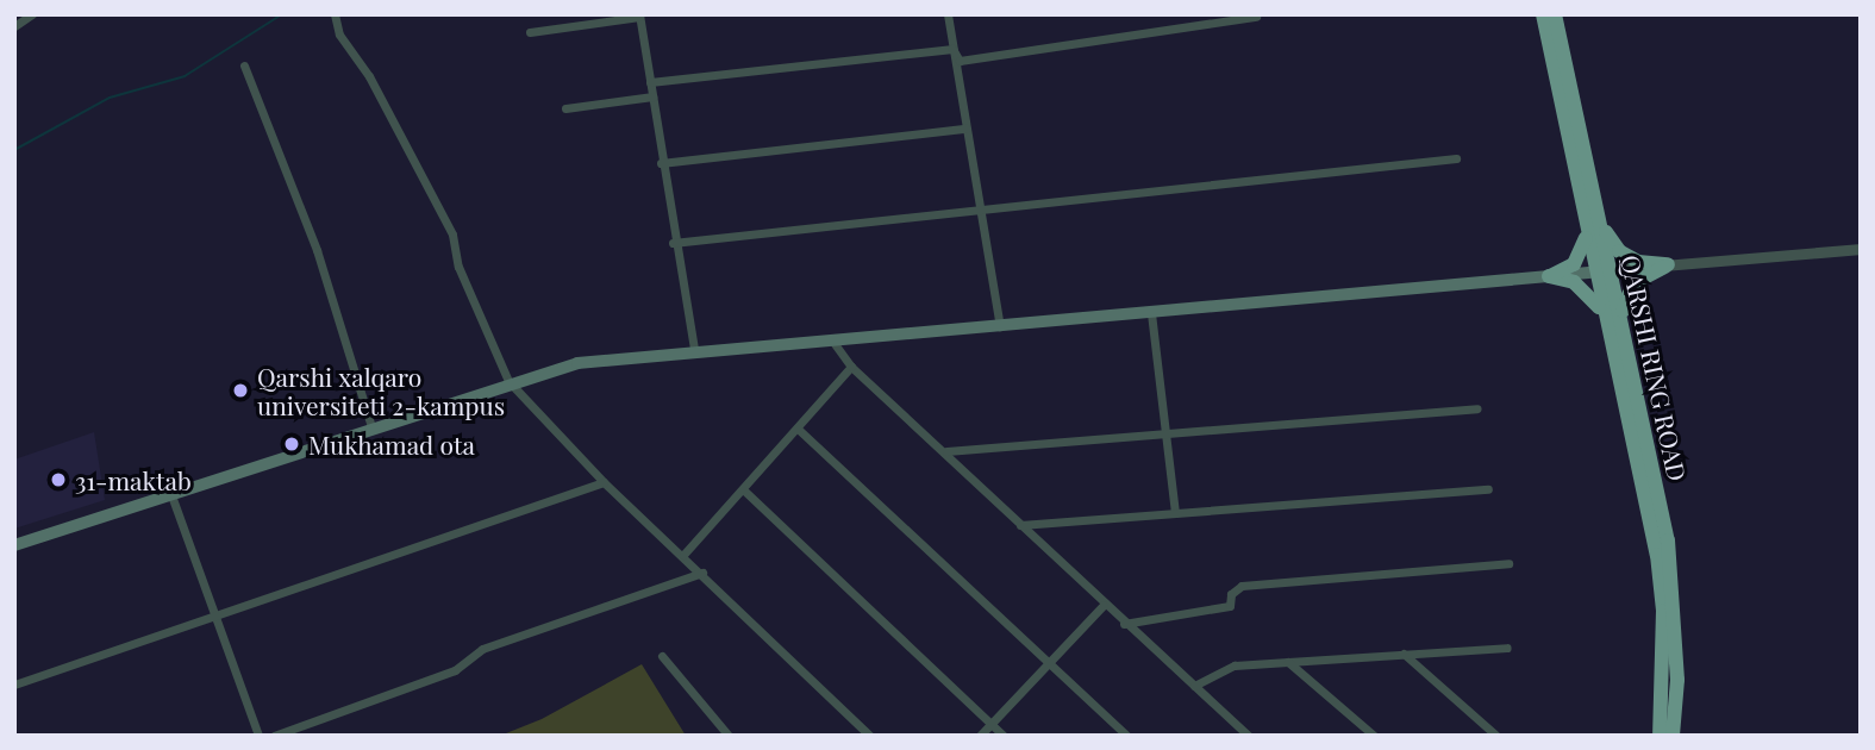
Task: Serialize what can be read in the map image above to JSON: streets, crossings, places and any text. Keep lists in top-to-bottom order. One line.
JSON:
{"streets":{"highway":["QARSHI RING ROAD"]},"places":["Qarshi xalqaro universiteti 2-kampus","Mukhamad ota","31-maktab"]}
